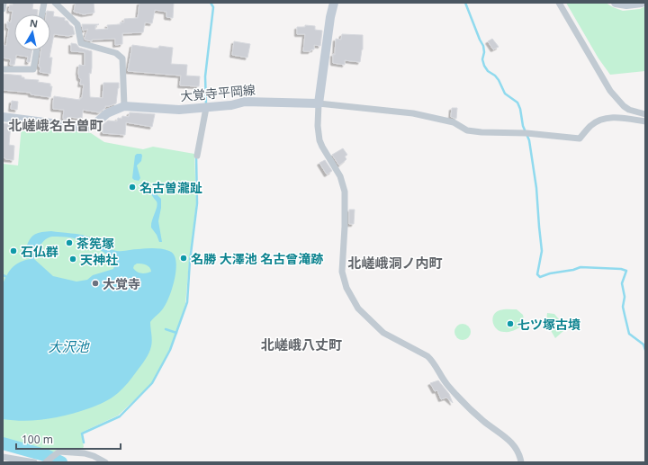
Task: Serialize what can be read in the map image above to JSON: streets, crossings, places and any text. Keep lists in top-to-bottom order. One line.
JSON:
{"streets":{"main road":["大覚寺平岡線"]},"districts":["北嵯峨名古曽町","北嵯峨洞ノ内町","北嵯峨八丈町"],"water":["大沢池"],"places":["名古曽瀧趾","茶筅塚","石仏群","名勝 大澤池 名古曾滝跡","天神社","大覚寺","七ツ塚古墳"],"scale_bar":"100 m","north":"top"}
